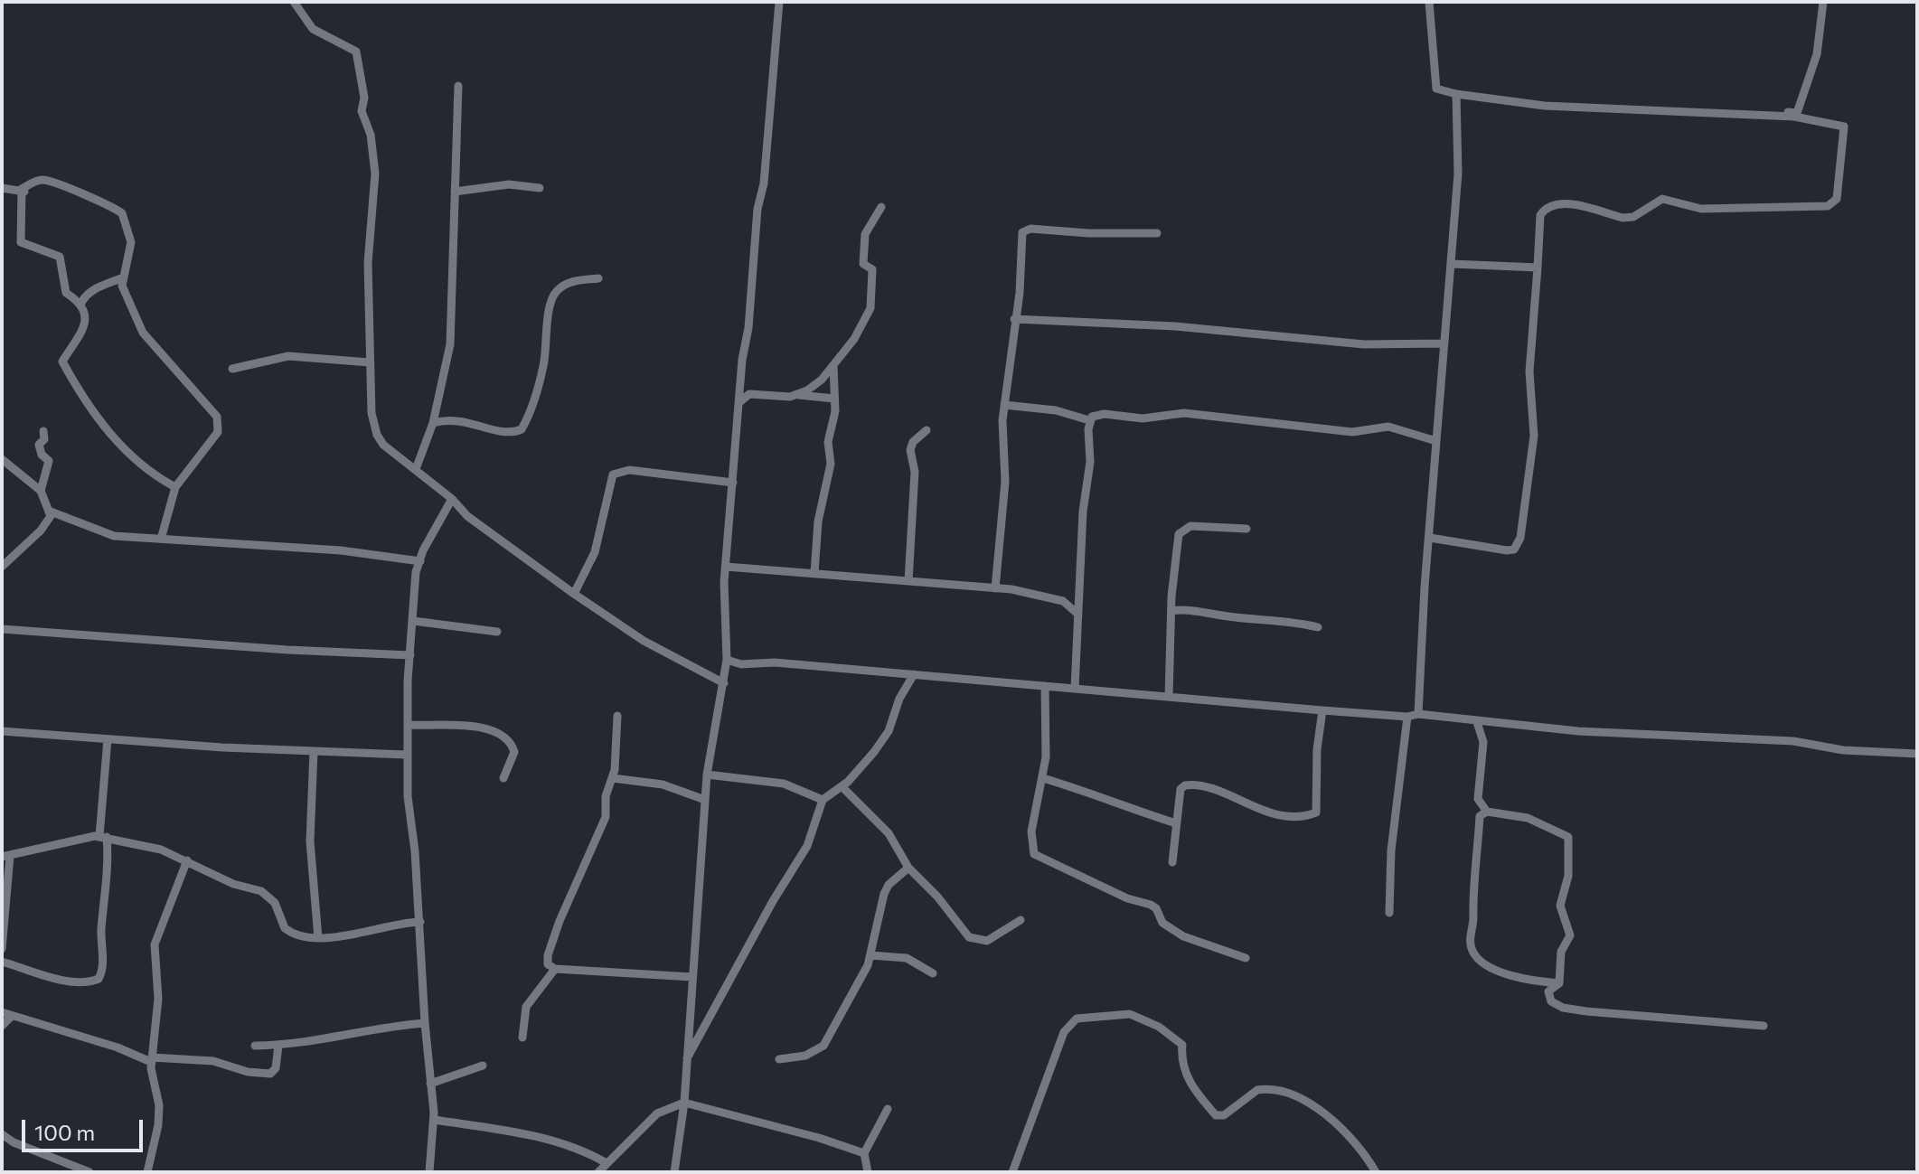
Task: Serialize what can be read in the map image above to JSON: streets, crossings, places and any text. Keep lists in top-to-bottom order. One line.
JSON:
{"scale_bar":"100 m"}
